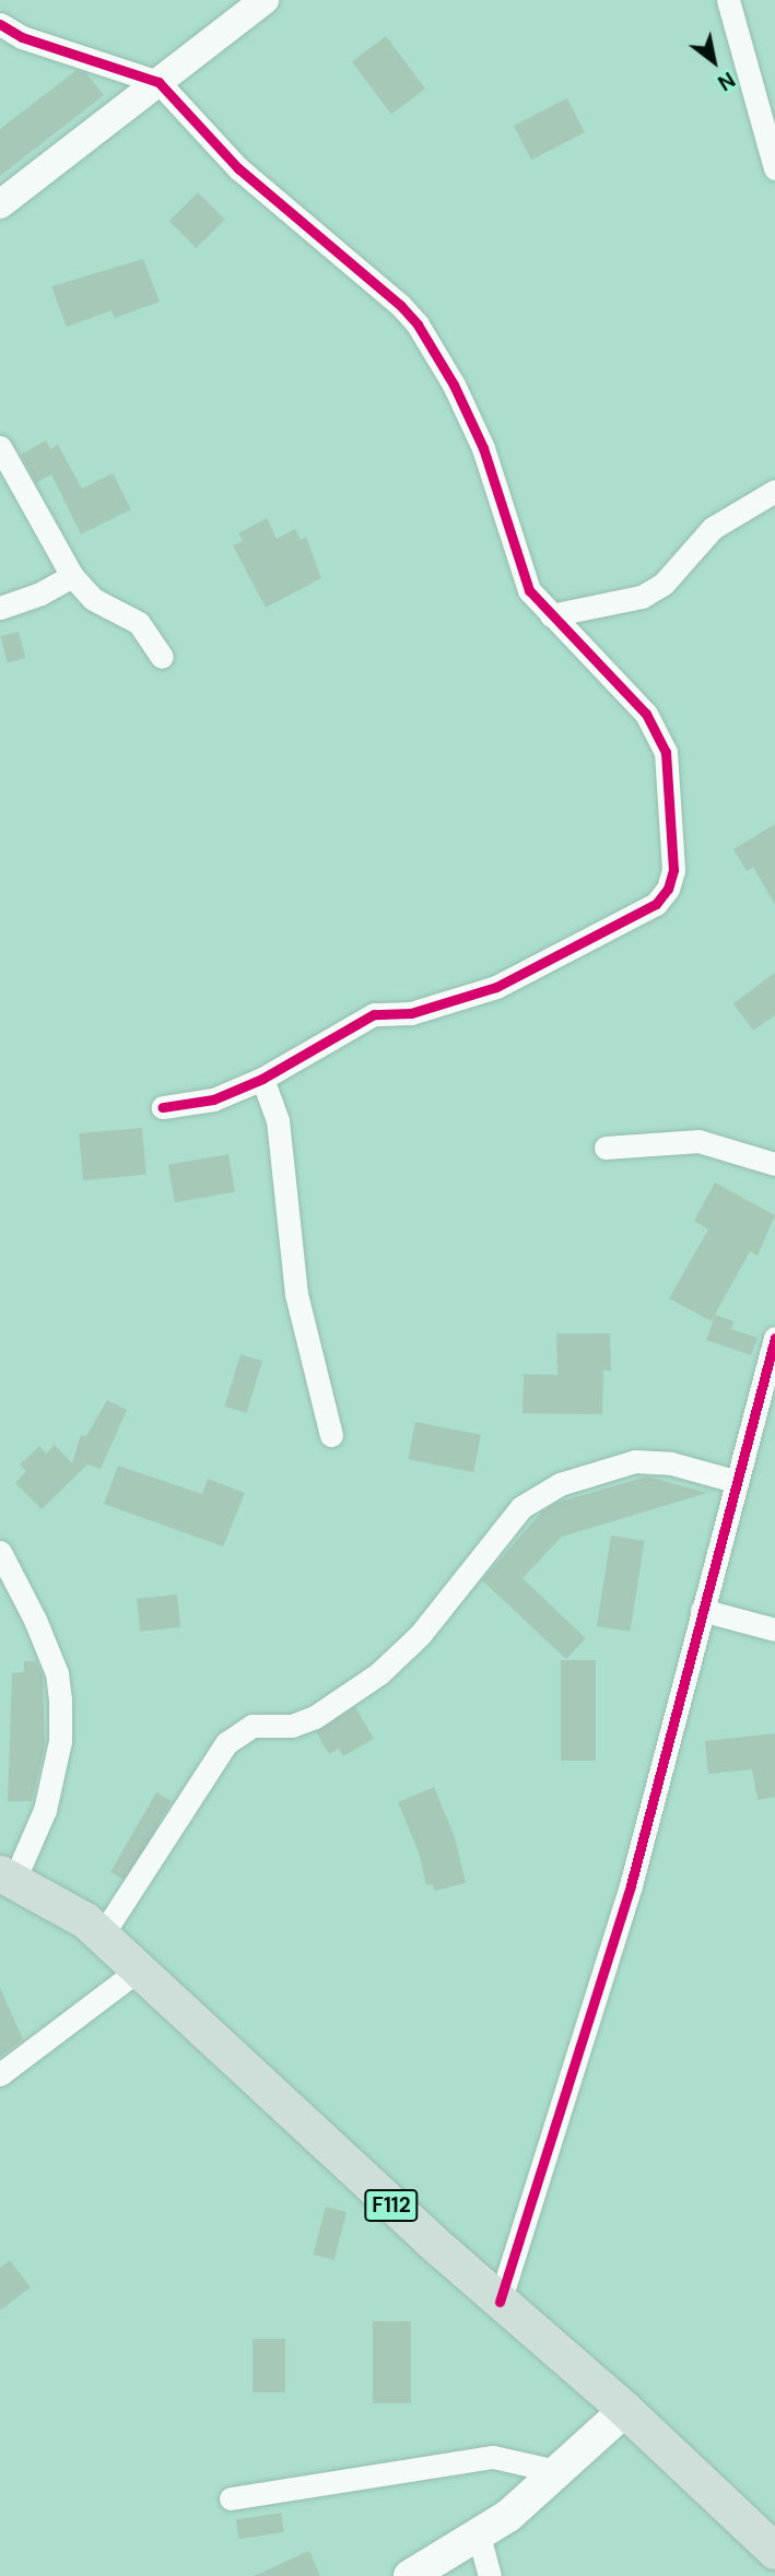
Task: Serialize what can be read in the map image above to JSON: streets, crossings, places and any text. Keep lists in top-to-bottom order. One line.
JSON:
{"streets":{"main road":["F112"]},"north":"bottom right"}
